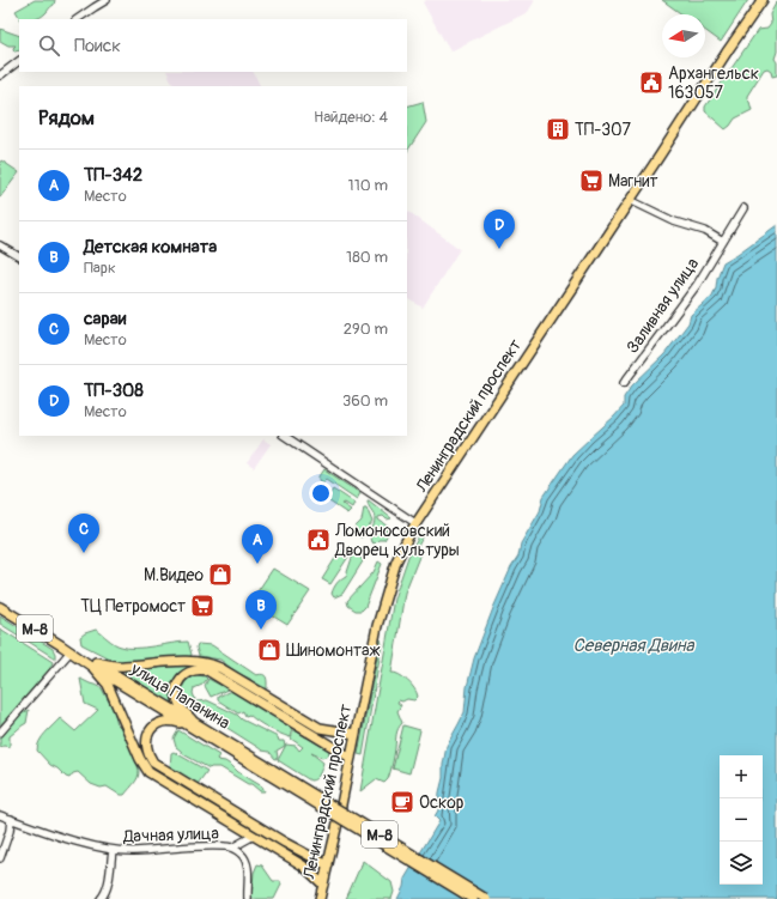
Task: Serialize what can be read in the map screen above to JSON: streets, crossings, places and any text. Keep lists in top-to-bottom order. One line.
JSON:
{"streets":{"main road":["Ленинградский проспект","М-8","улица Папанина"],"street":["Заливная улица","Дачная улица"]},"crossings":[["М-8","улица Папанина"]],"water":["Северная Двина"],"places":{"public building":["Архангельск 163057","Ломоносовский Дворец культуры"],"building":["ТП-307"],"supermarket":["Магнит","ТЦ Петромост"],"shop":["М.Видео","Шиномонтаж"],"cafe":["Оскор"]},"north":"left","page":{"search":"Поиск","heading":["Рядом","Найдено: 4"],"list":[{"mark":"A","name":"ТП-342","note":"Место","value":"110 m"},{"mark":"B","name":"Детская комната","note":"Парк","value":"180 m"},{"mark":"C","name":"сараи","note":"Место","value":"290 m"},{"mark":"D","name":"ТП-308","note":"Место","value":"360 m"}],"pins":["D","C","A","B"],"map_buttons":["+","−"]}}
